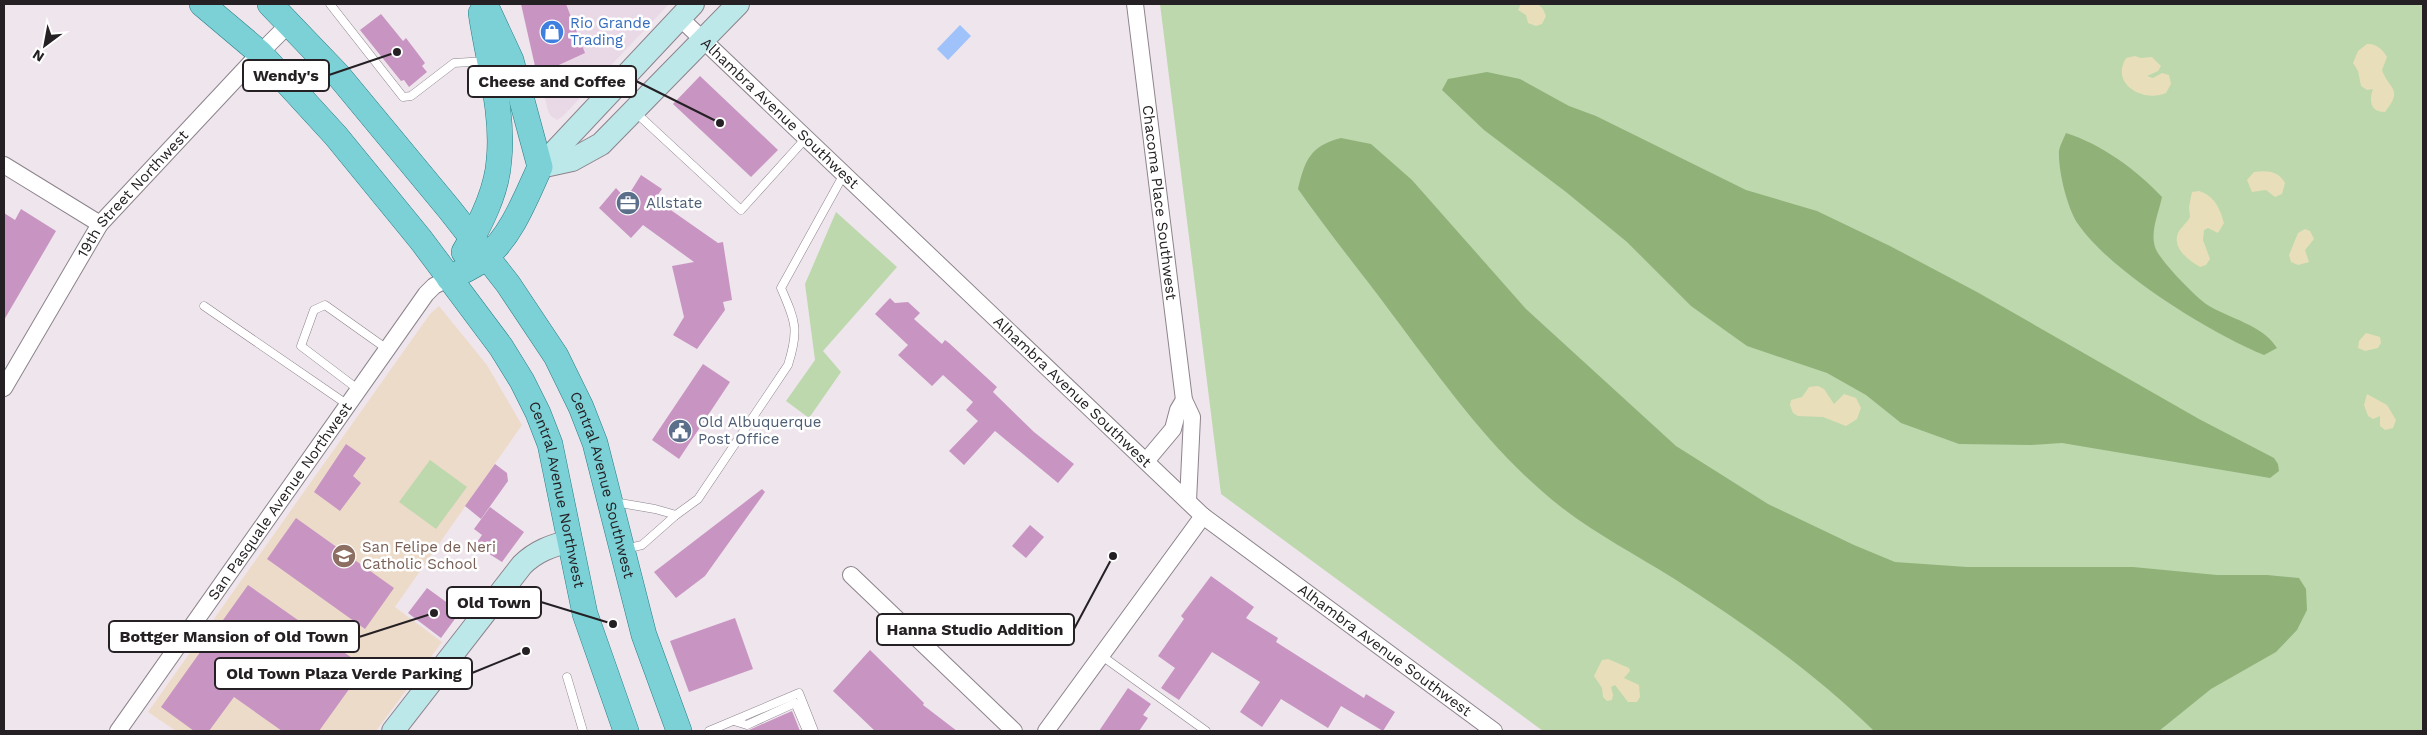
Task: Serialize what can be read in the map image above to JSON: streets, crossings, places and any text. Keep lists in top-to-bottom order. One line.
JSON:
{"streets":{"main road":["Central Avenue Southwest","Central Avenue Northwest"],"street":["Alhambra Avenue Southwest","19th Street Northwest","Chacoma Place Southwest","San Pasquale Avenue Northwest"]},"crossings":[["Alhambra Avenue Southwest","Chacoma Place Southwest"],["19th Street Northwest","Central Avenue Southwest"],["19th Street Northwest","Central Avenue Northwest"],["Central Avenue Northwest","San Pasquale Avenue Northwest"]],"places":{"shop":["Rio Grande Trading"],"other":["Wendy's","Cheese and Coffee","Hanna Studio Addition","Bottger Mansion of Old Town","Old Town","Old Town Plaza Verde Parking"],"office":["Allstate"],"public building":["Old Albuquerque Post Office"],"school or university":["San Felipe de Neri Catholic School"]},"north":"bottom left"}
